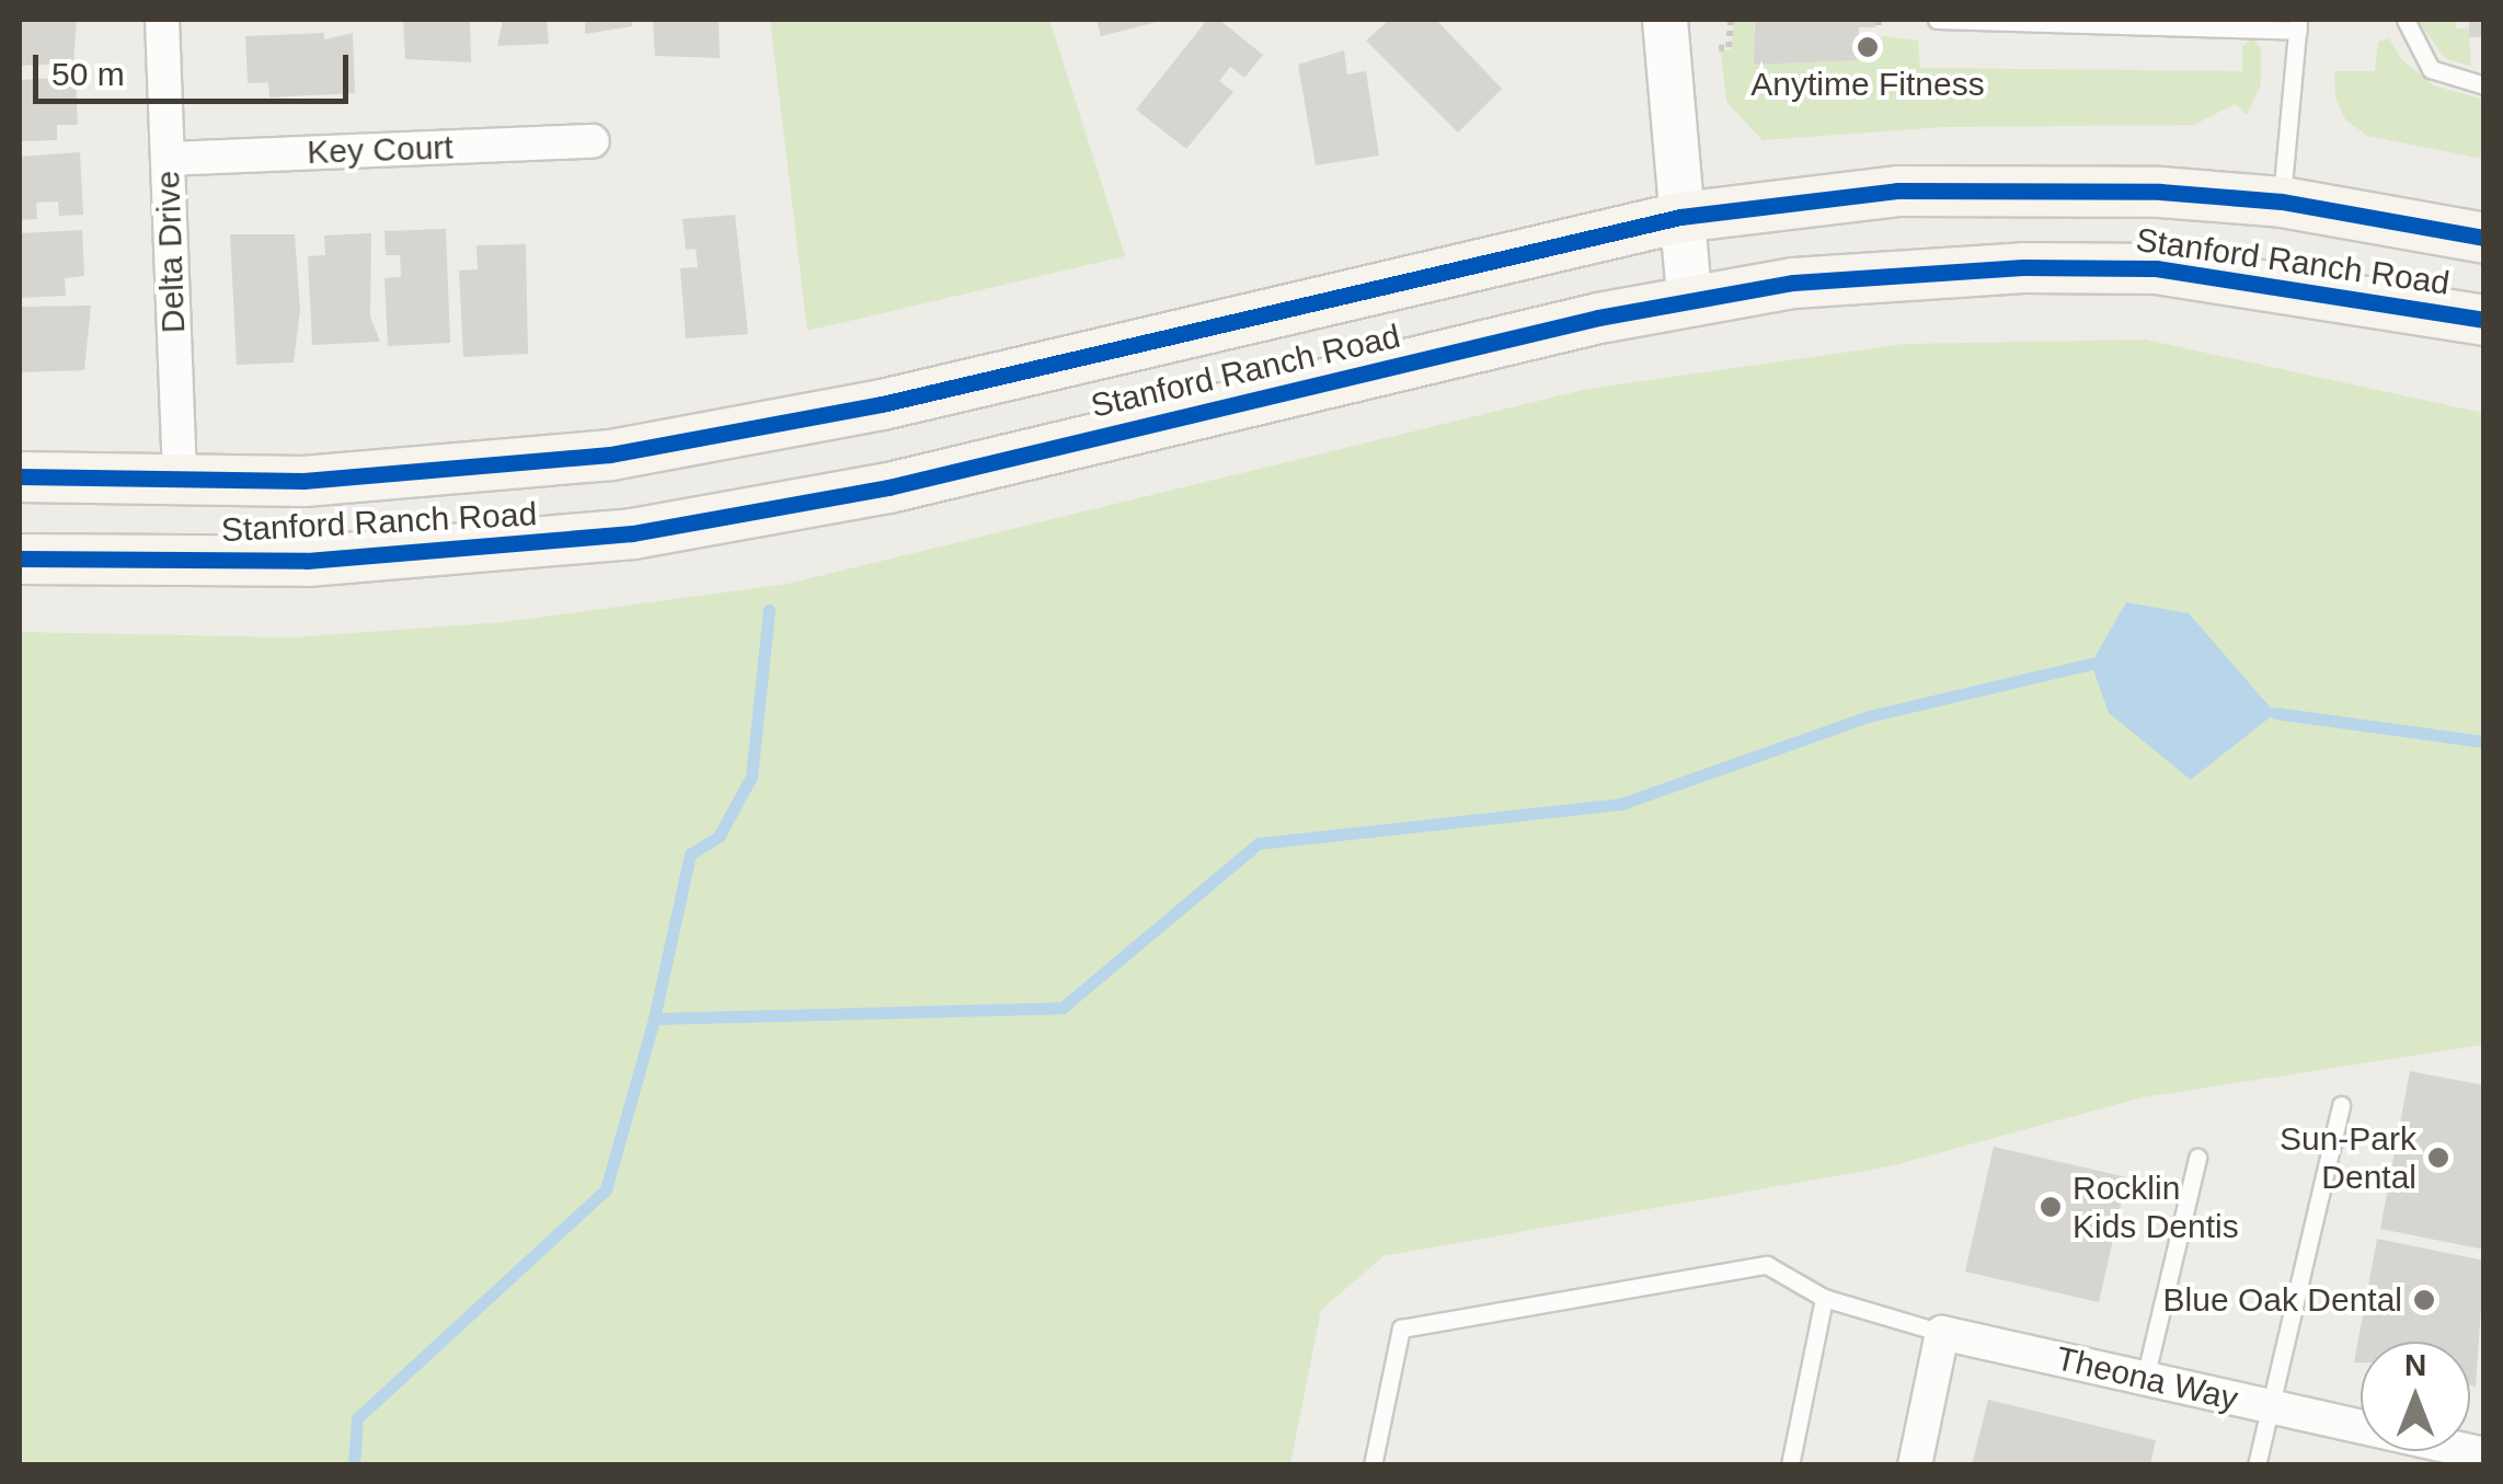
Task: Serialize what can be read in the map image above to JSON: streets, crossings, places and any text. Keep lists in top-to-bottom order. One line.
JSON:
{"streets":{"main road":["Stanford Ranch Road"],"street":["Key Court","Delta Drive","Theona Way"]},"crossings":[["Key Court","Delta Drive"],["Delta Drive","Stanford Ranch Road"]],"places":["Anytime Fitness","Sun-Park Dental","Rocklin Kids Dentis","Blue Oak Dental"],"scale_bar":"50 m","north":"top"}
